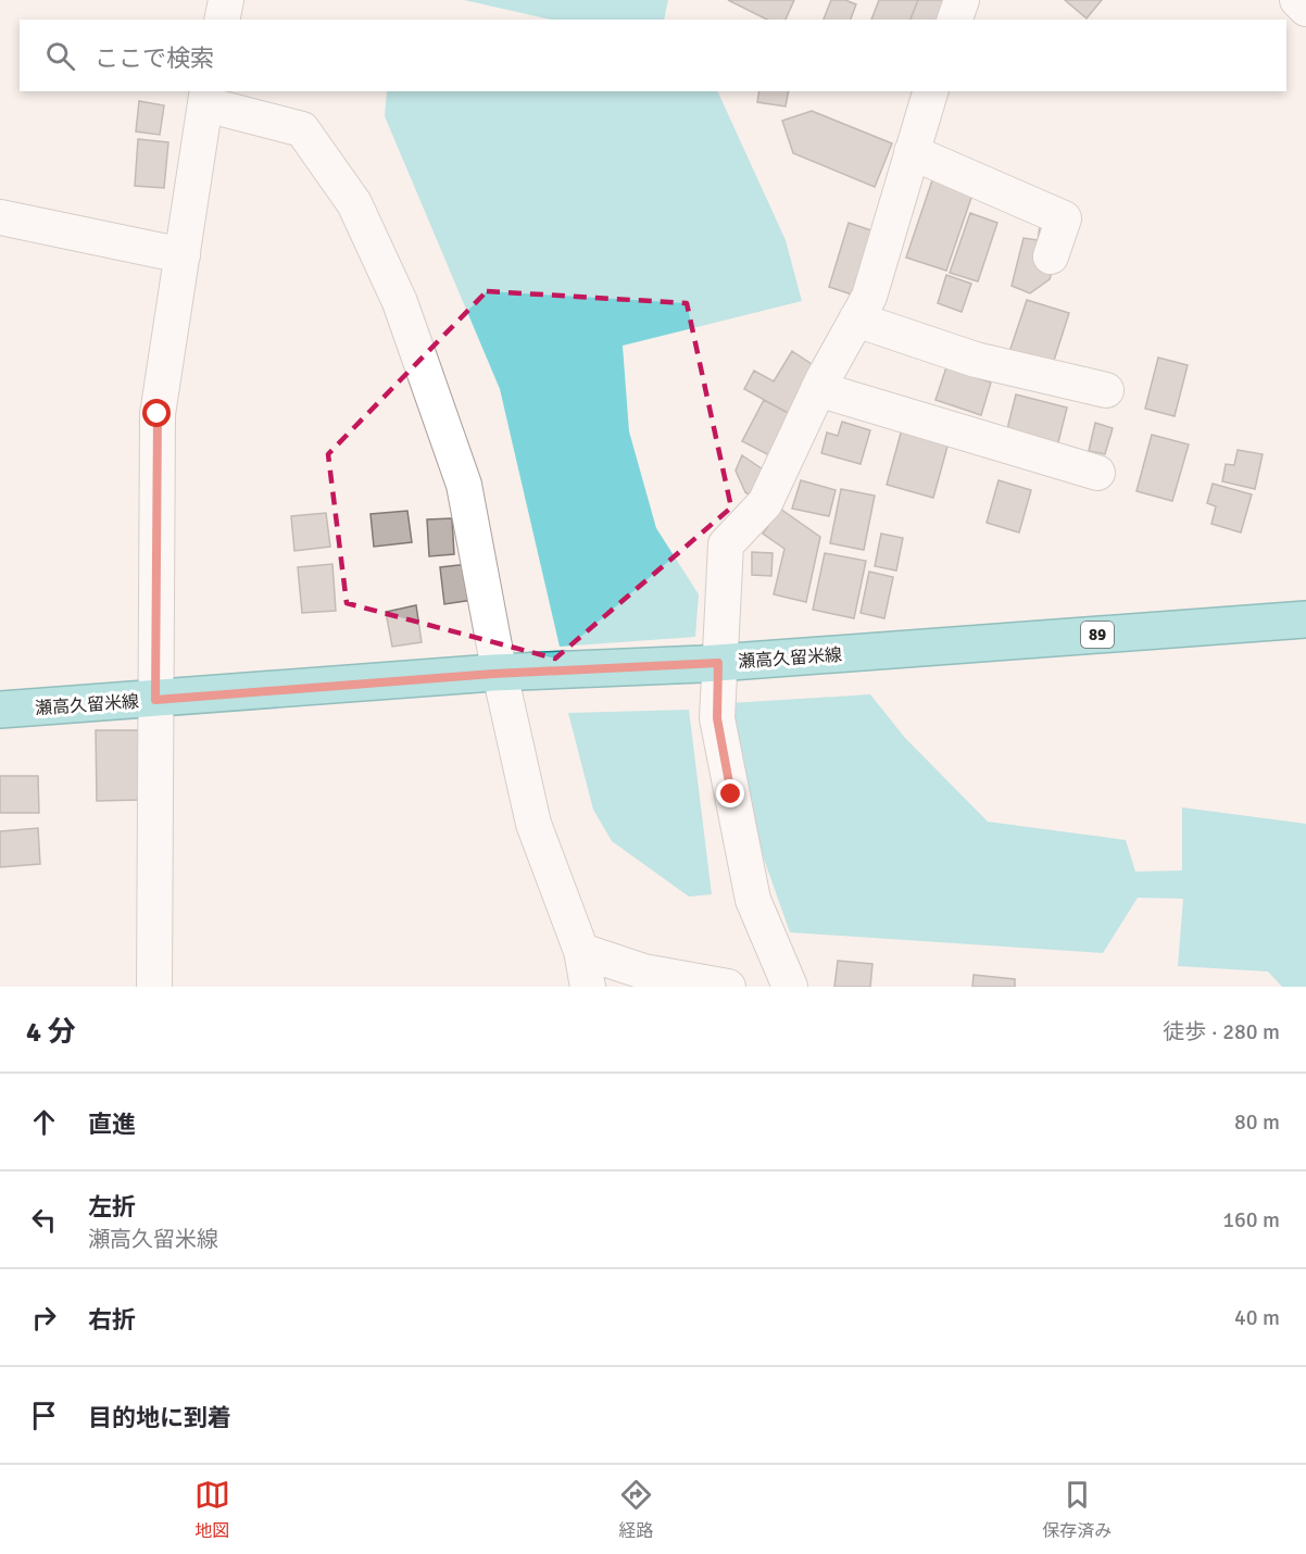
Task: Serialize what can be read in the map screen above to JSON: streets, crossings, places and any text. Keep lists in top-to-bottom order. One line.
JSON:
{"streets":{"main road":["89","瀬高久留米線"]},"page":{"search":"ここで検索","heading":["4 分","徒歩 · 280 m"],"list":[["直進","80 m"],["左折","瀬高久留米線","160 m"],["右折","40 m"],"目的地に到着"],"nav":["地図","経路","保存済み"]}}
